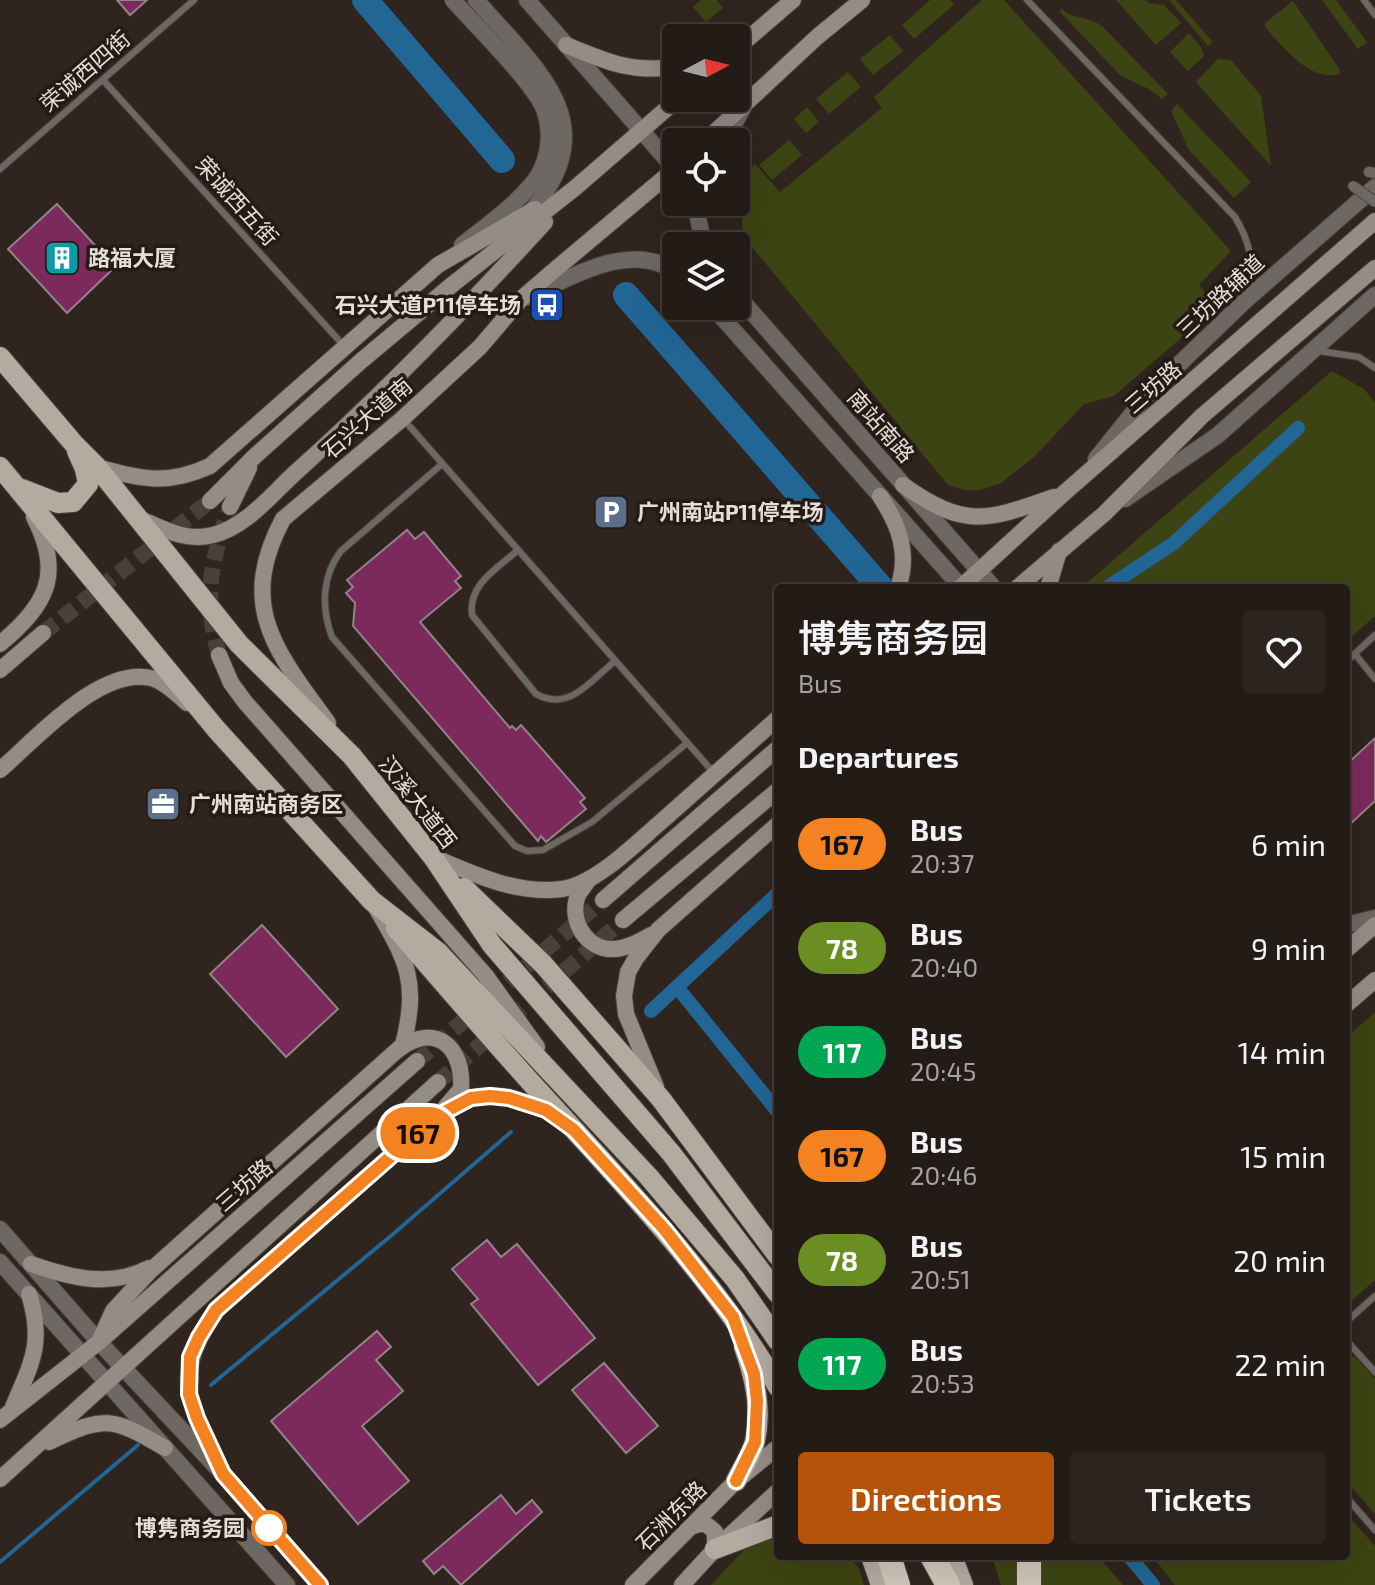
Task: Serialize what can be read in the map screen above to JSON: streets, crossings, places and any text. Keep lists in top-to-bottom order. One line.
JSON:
{"streets":{"main road":["三坊路","石兴大道南","汉溪大道西","石洲东路"],"street":["三坊路辅道","南站南路"],"lane":["荣诚西四街","荣诚西五街"]},"crossings":[["荣诚西四街","荣诚西五街"],["三坊路辅道","三坊路"],["三坊路","南站南路"],["石兴大道南","汉溪大道西"]],"places":{"building":["路福大厦"],"bus stop":["石兴大道P11停车场"],"parking":["广州南站P11停车场"],"office":["广州南站商务区"],"other":["博隽商务园"]},"lines":["bus line 167"],"north":"right","page":{"on_map":"167","heading":[["博隽商务园","Bus"],"Departures"],"list":[{"mark":"167","name":"Bus","note":"20:37","value":"6 min"},{"mark":"78","name":"Bus","note":"20:40","value":"9 min"},{"mark":"117","name":"Bus","note":"20:45","value":"14 min"},{"mark":"167","name":"Bus","note":"20:46","value":"15 min"},{"mark":"78","name":"Bus","note":"20:51","value":"20 min"},{"mark":"117","name":"Bus","note":"20:53","value":"22 min"}],"buttons":["Directions","Tickets"]}}
